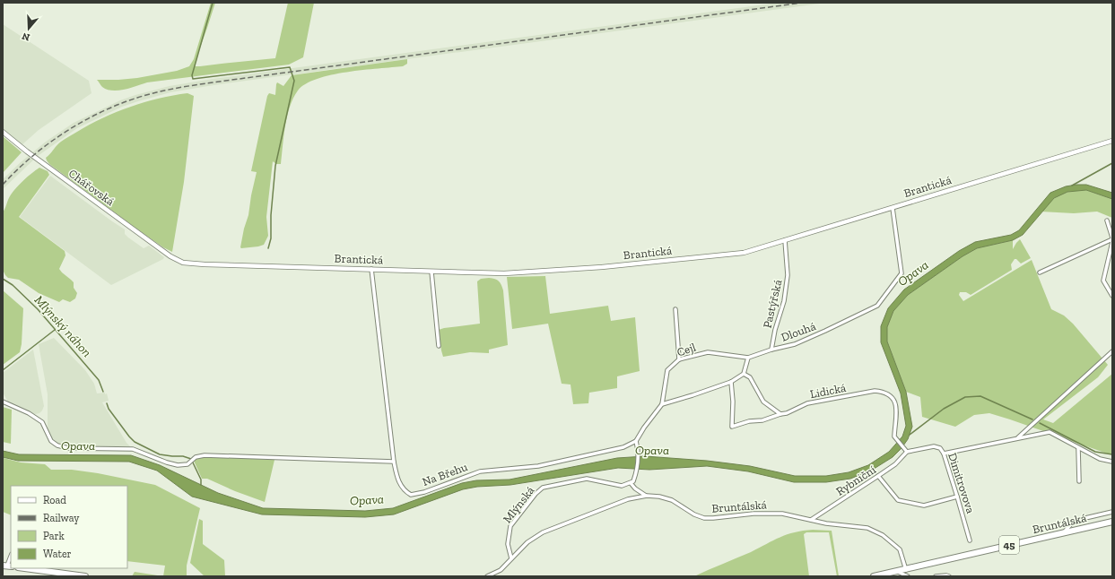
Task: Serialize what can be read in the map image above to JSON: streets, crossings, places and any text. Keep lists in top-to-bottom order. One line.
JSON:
{"streets":{"main road":["Bruntálská","45"],"street":["Brantická","Chářovská","Pastýřská","Dlouhá","Cejl","Lidická","Na Břehu","Rybniční","Dimitrovova","Mlýnská"]},"crossings":[["Brantická","Chářovská"],["Brantická","Pastýřská"],["Brantická","Dlouhá"],["Pastýřská","Dlouhá"],["Dlouhá","Cejl"],["Lidická","Rybniční"],["Lidická","Dimitrovova"],["Rybniční","Dimitrovova"],["Rybniční","Bruntálská"],["Mlýnská","Bruntálská"]],"water":["Opava","Mlýnský náhon"],"legend":["Road","Railway","Park","Water"],"north":"bottom"}
